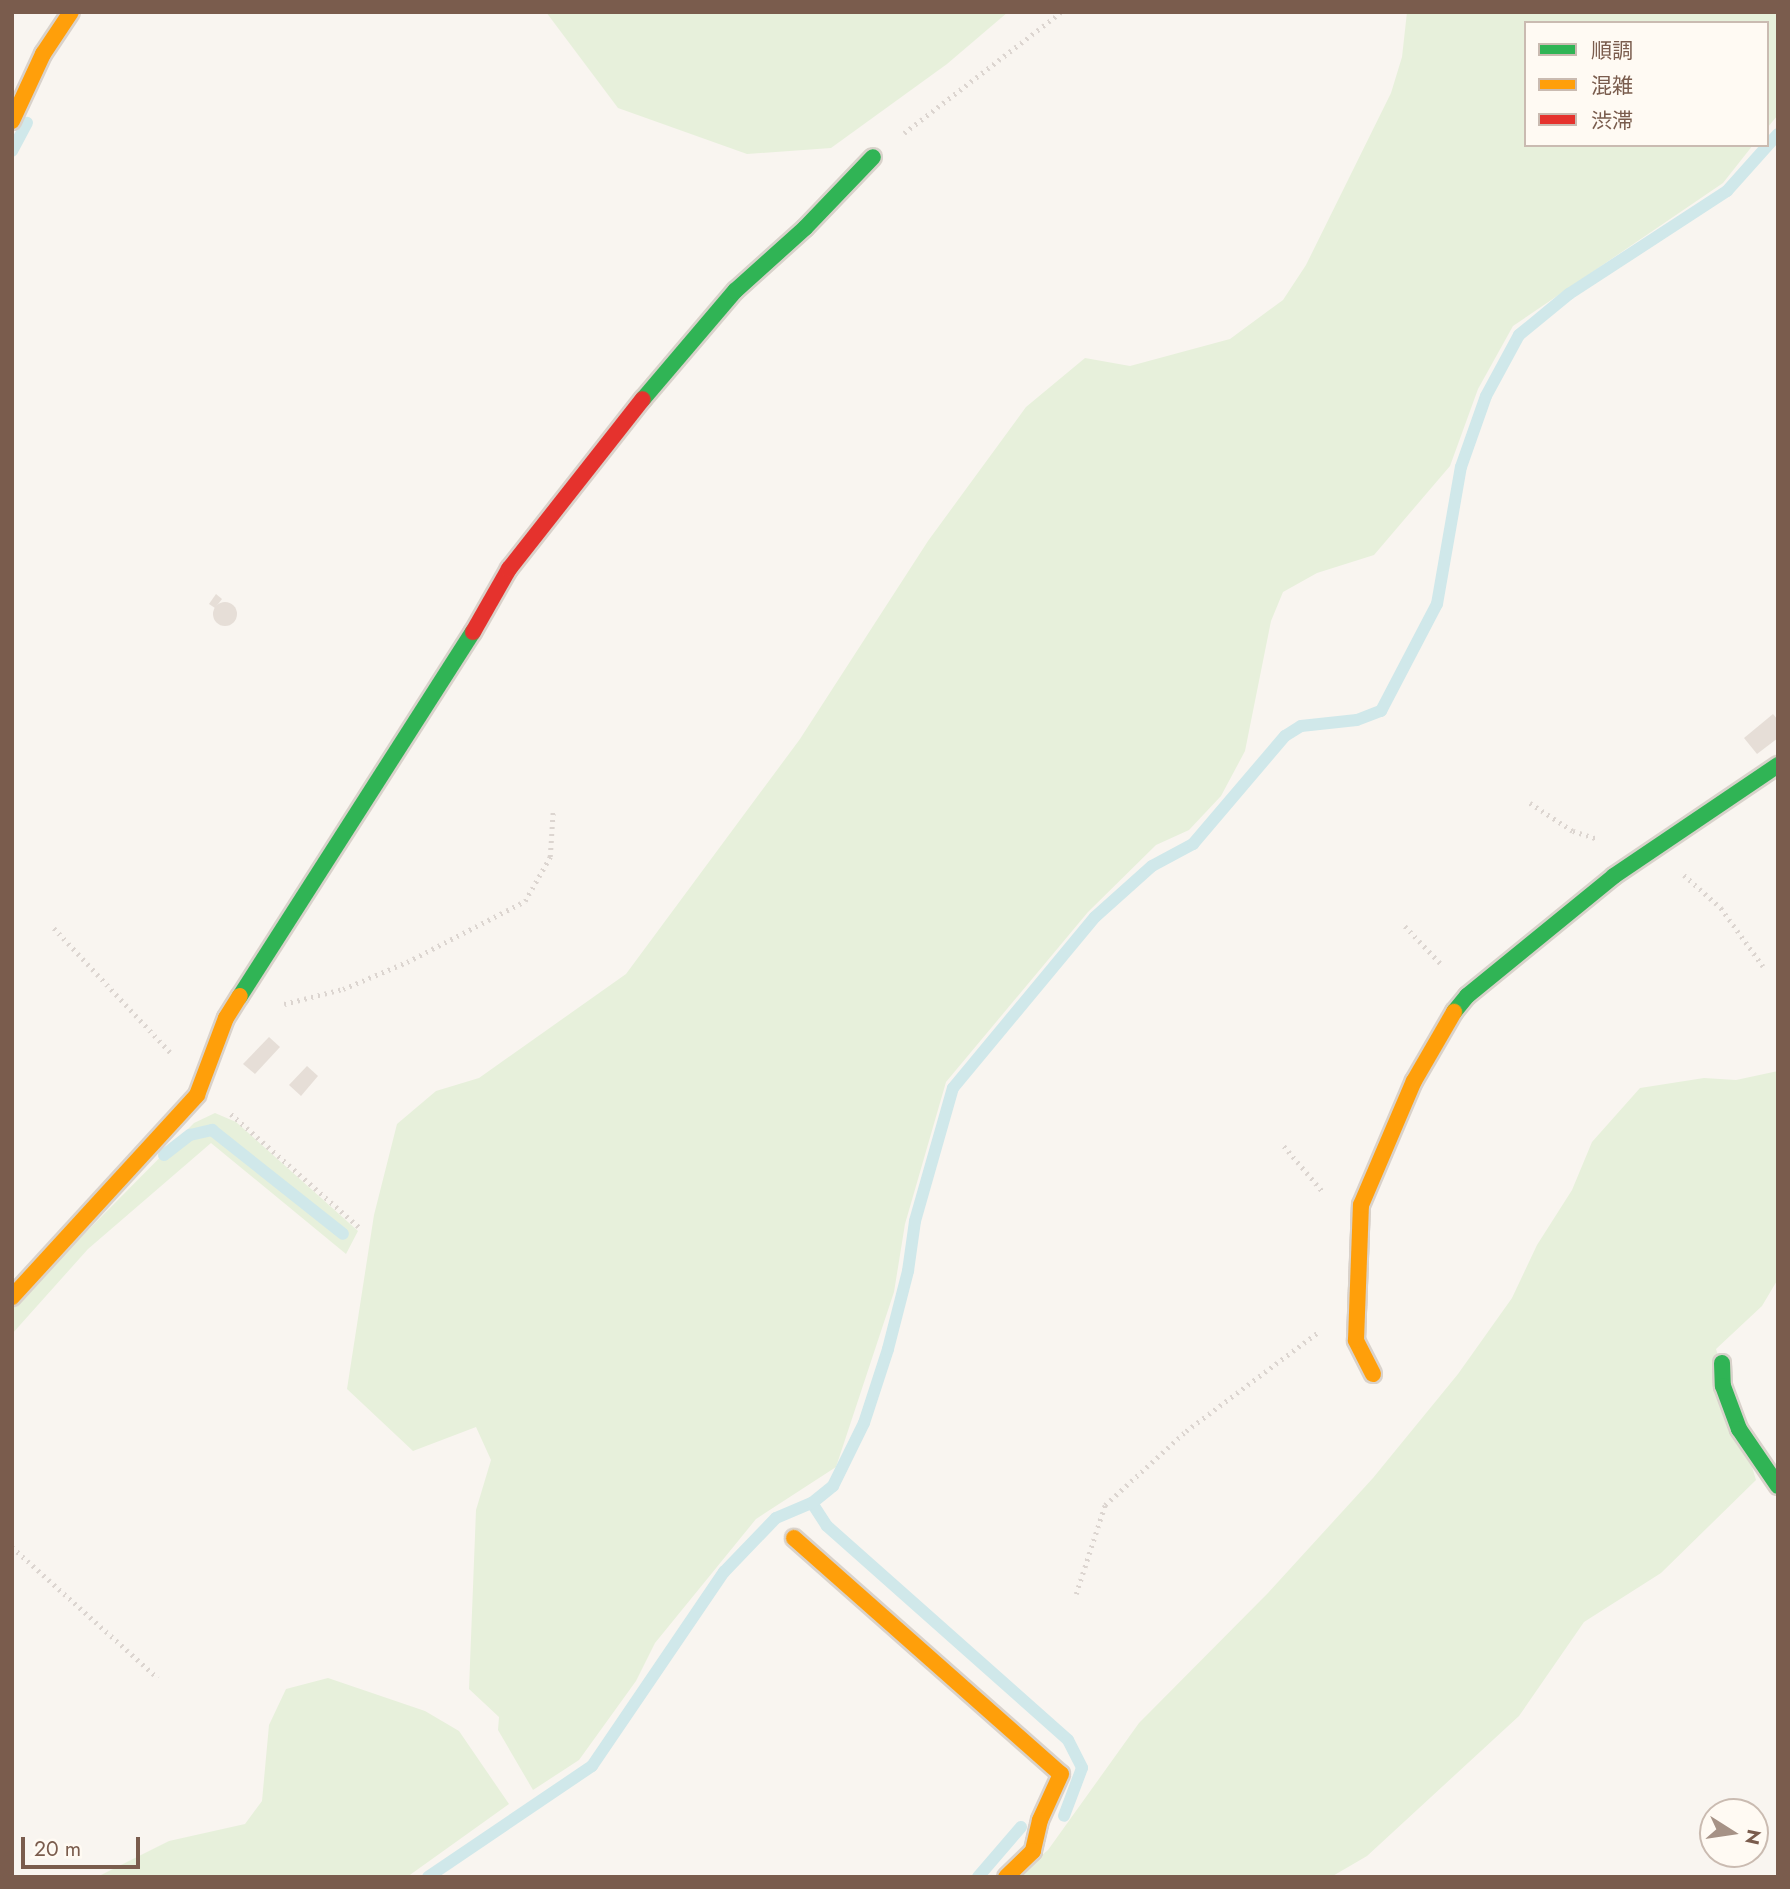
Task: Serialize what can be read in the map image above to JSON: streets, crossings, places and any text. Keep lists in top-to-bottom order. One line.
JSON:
{"legend":["順調","混雑","渋滞"],"scale_bar":"20 m","north":"right"}
